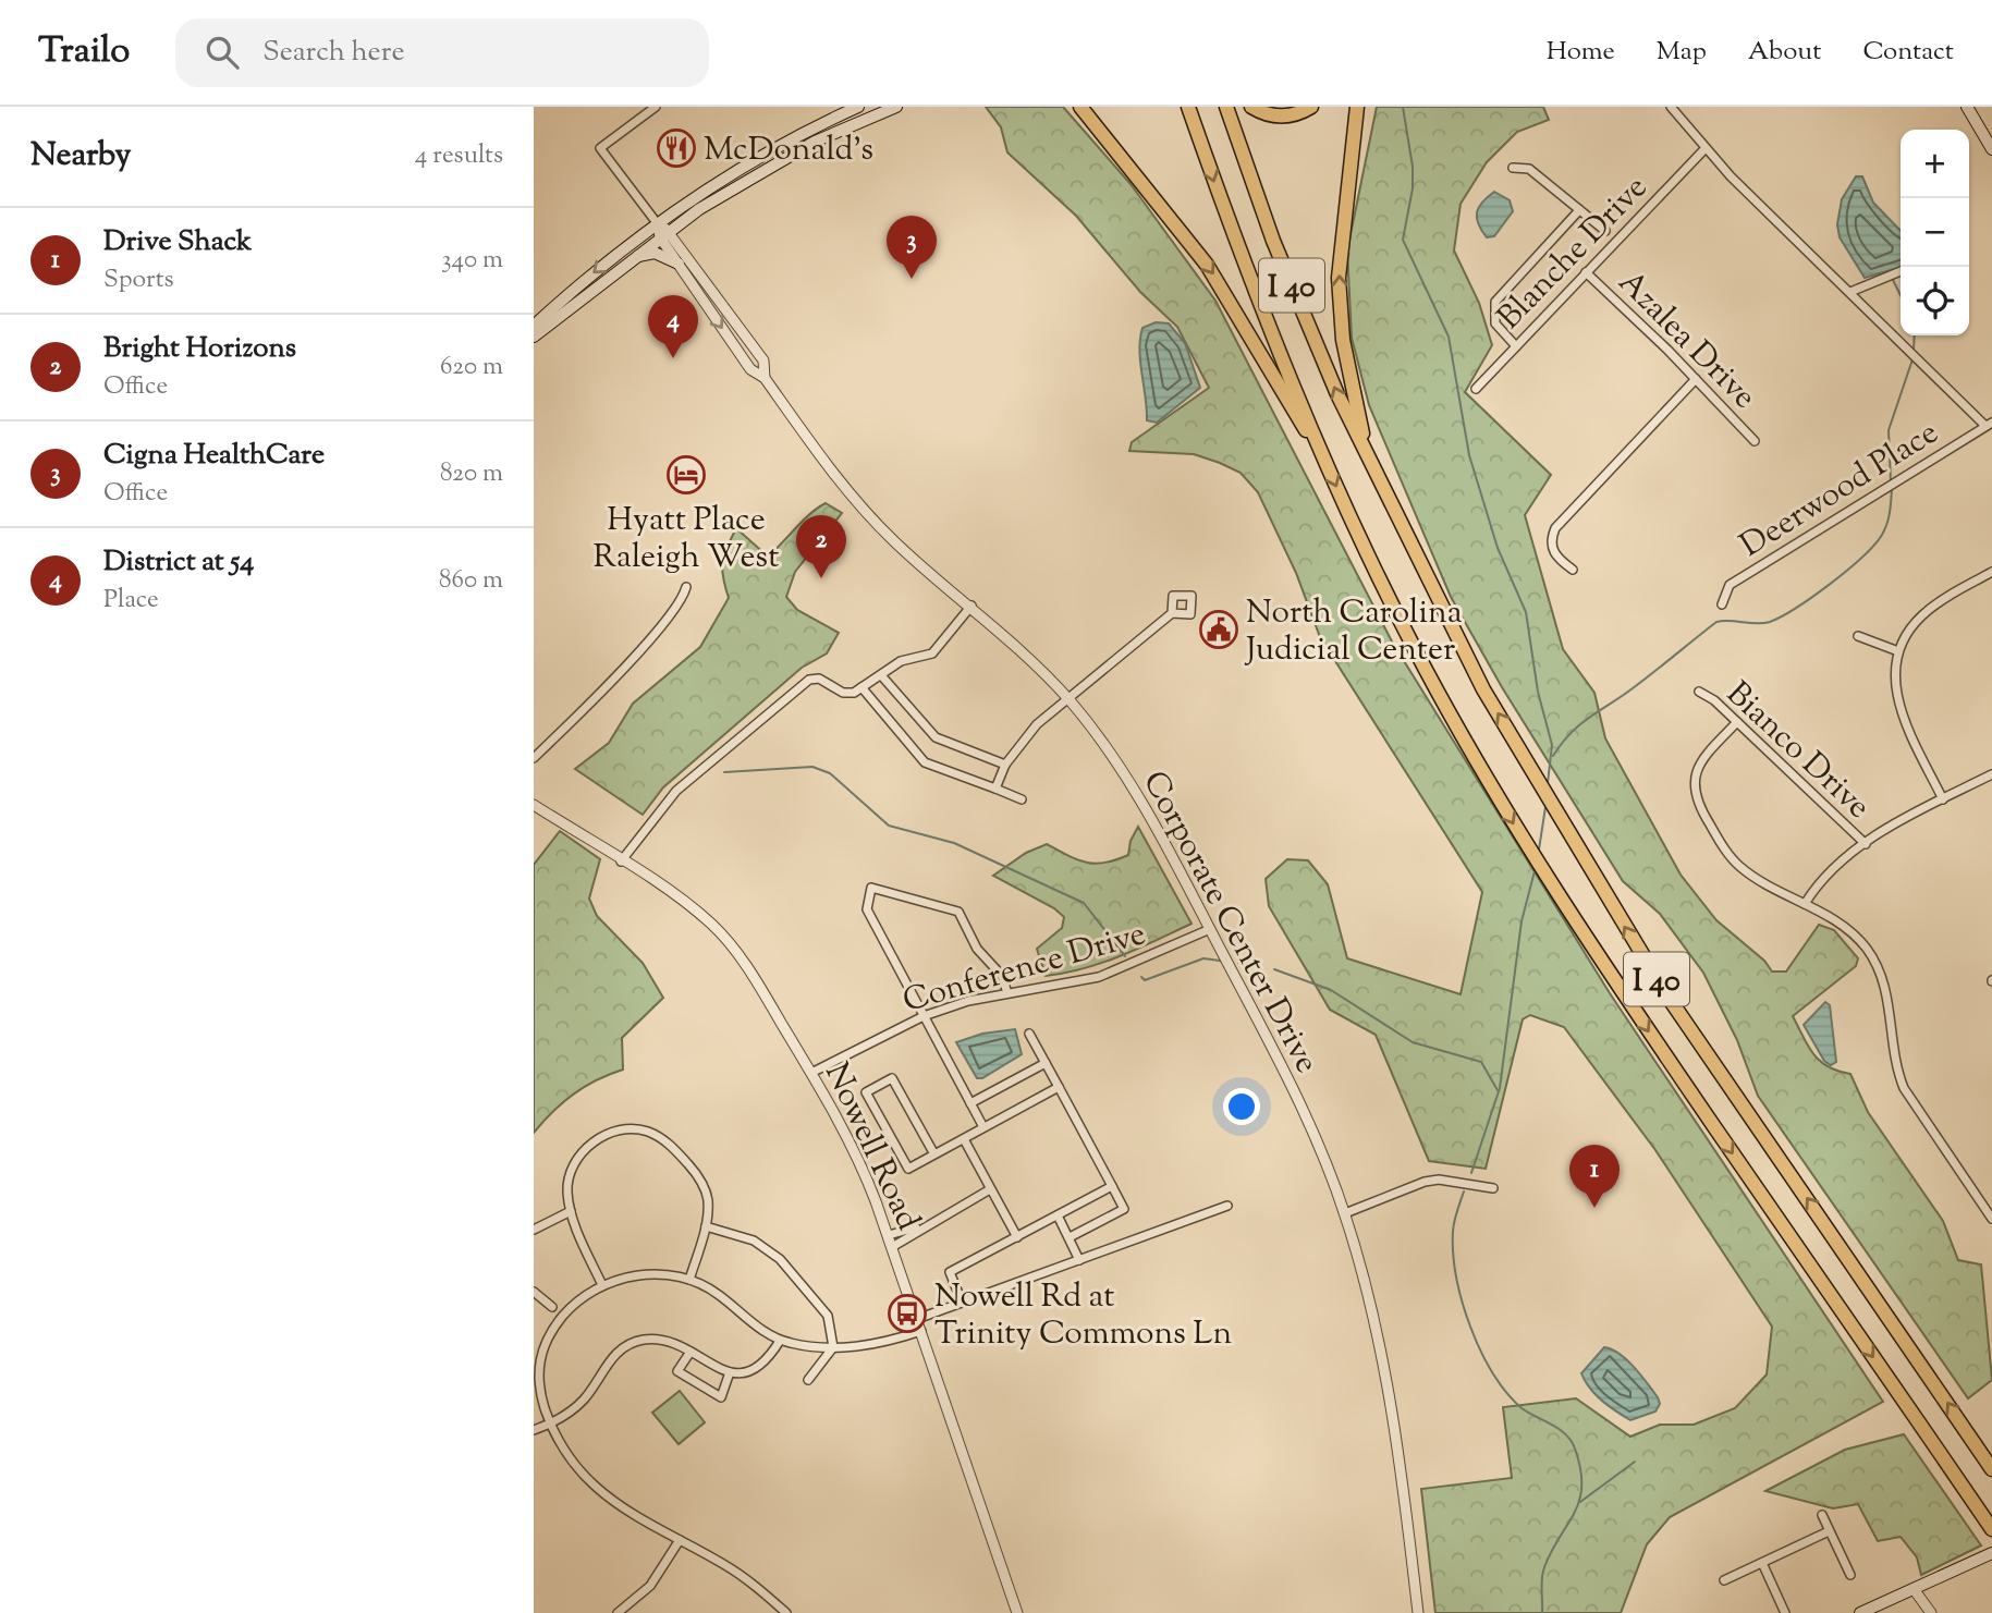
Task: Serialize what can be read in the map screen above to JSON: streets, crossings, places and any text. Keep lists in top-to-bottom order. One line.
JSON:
{"streets":{"highway":["I 40"],"street":["Blanche Drive","Azalea Drive","Deerwood Place","Bianco Drive","Corporate Center Drive","Conference Drive","Nowell Road"]},"crossings":[["Blanche Drive","Azalea Drive"],["Corporate Center Drive","Conference Drive"],["Conference Drive","Nowell Road"]],"places":{"restaurant":["McDonald's"],"hotel":["Hyatt Place Raleigh West"],"public building":["North Carolina Judicial Center"],"bus stop":["Nowell Rd at Trinity Commons Ln"]},"page":{"header":"Trailo","search":"Search here","nav":["Home","Map","About","Contact"],"heading":["Nearby","4 results"],"map_buttons":["+","−"],"list":[{"mark":"1","name":"Drive Shack","note":"Sports","value":"340 m"},{"mark":"2","name":"Bright Horizons","note":"Office","value":"620 m"},{"mark":"3","name":"Cigna HealthCare","note":"Office","value":"820 m"},{"mark":"4","name":"District at 54","note":"Place","value":"860 m"}],"pins":["3","4","2","1"]}}
